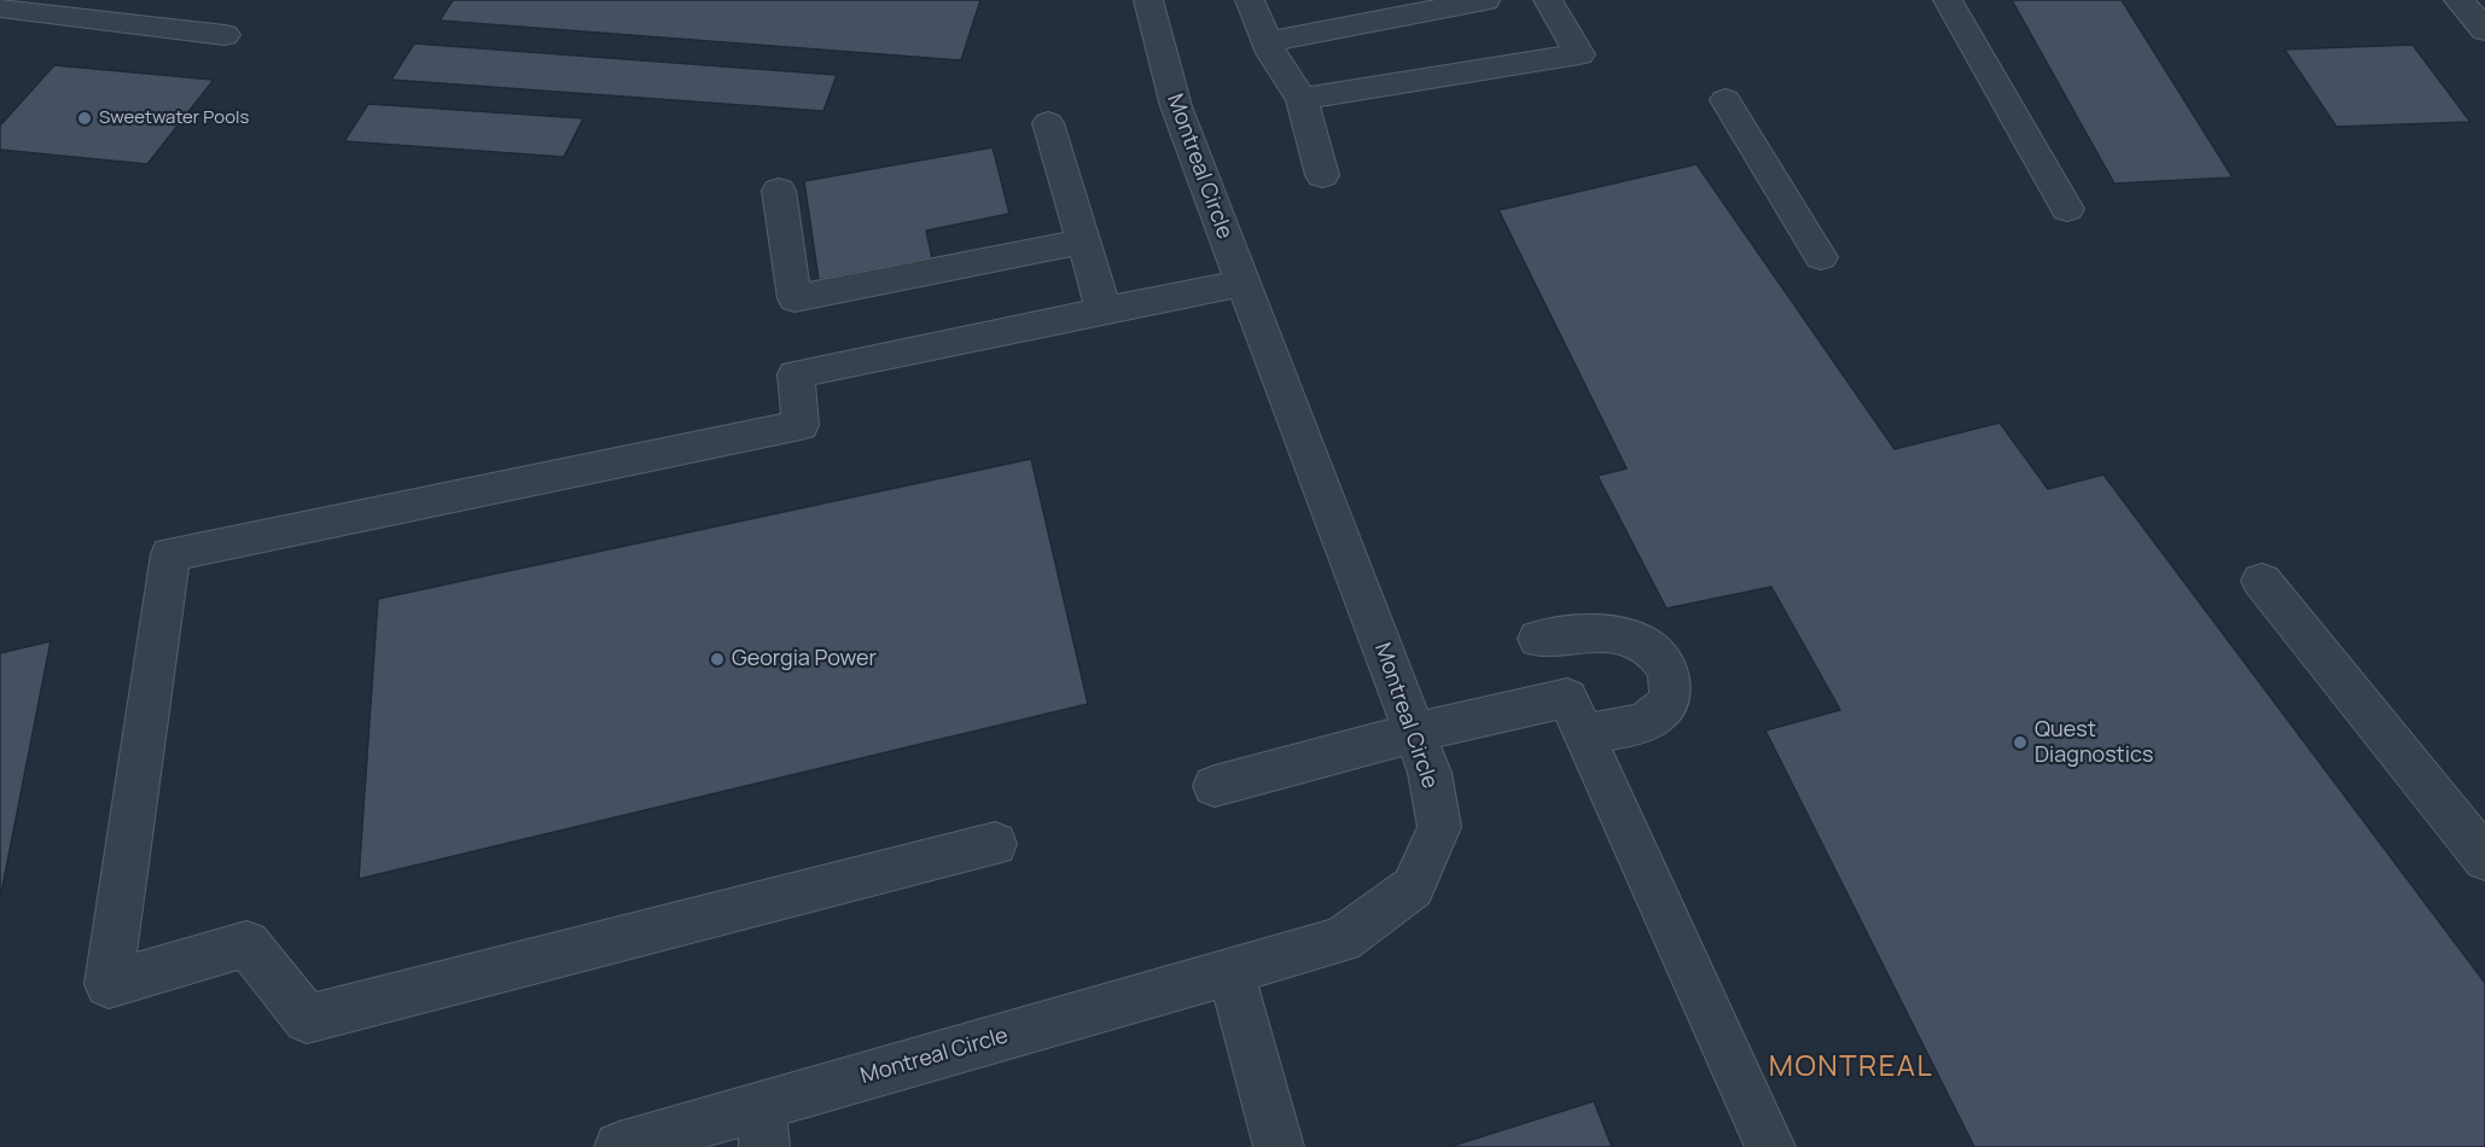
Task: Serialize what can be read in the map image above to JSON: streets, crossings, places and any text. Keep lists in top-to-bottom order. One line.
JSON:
{"streets":{"street":["Montreal Circle"]},"districts":["MONTREAL"],"places":["Sweetwater Pools","Georgia Power","Quest Diagnostics"]}
